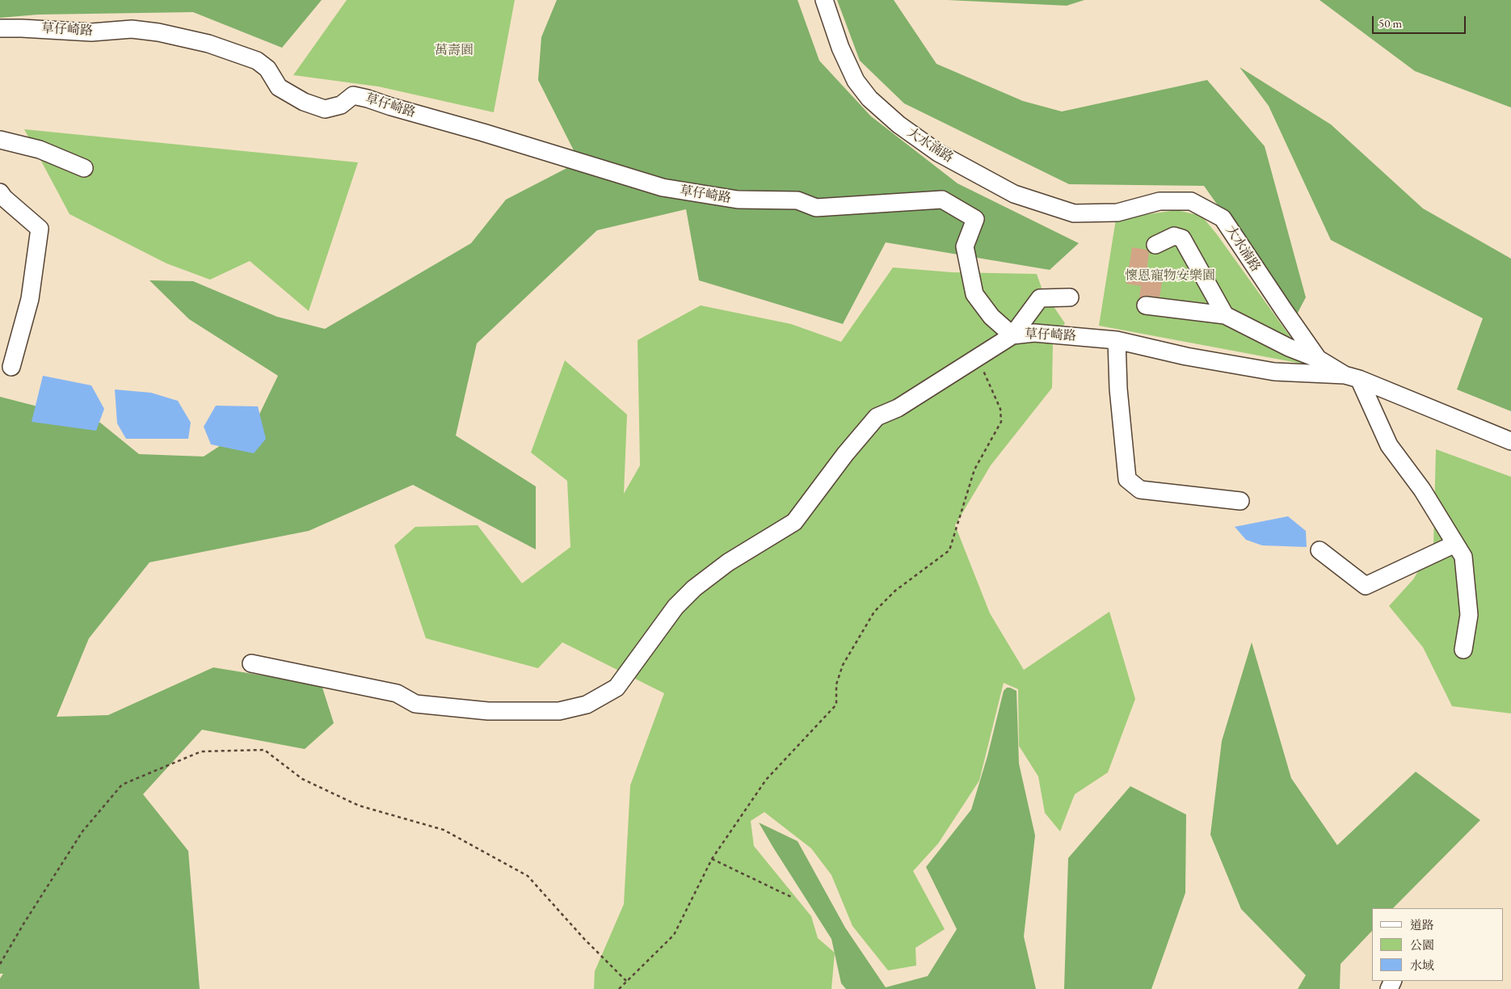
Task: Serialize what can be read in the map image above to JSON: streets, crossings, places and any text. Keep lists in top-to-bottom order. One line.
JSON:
{"streets":{"street":["草仔崎路","大水湳路"]},"crossings":[["草仔崎路","大水湳路"]],"parks":["萬壽園","懷恩寵物安樂園"],"legend":["道路","公園","水域"],"scale_bar":"50 m"}
